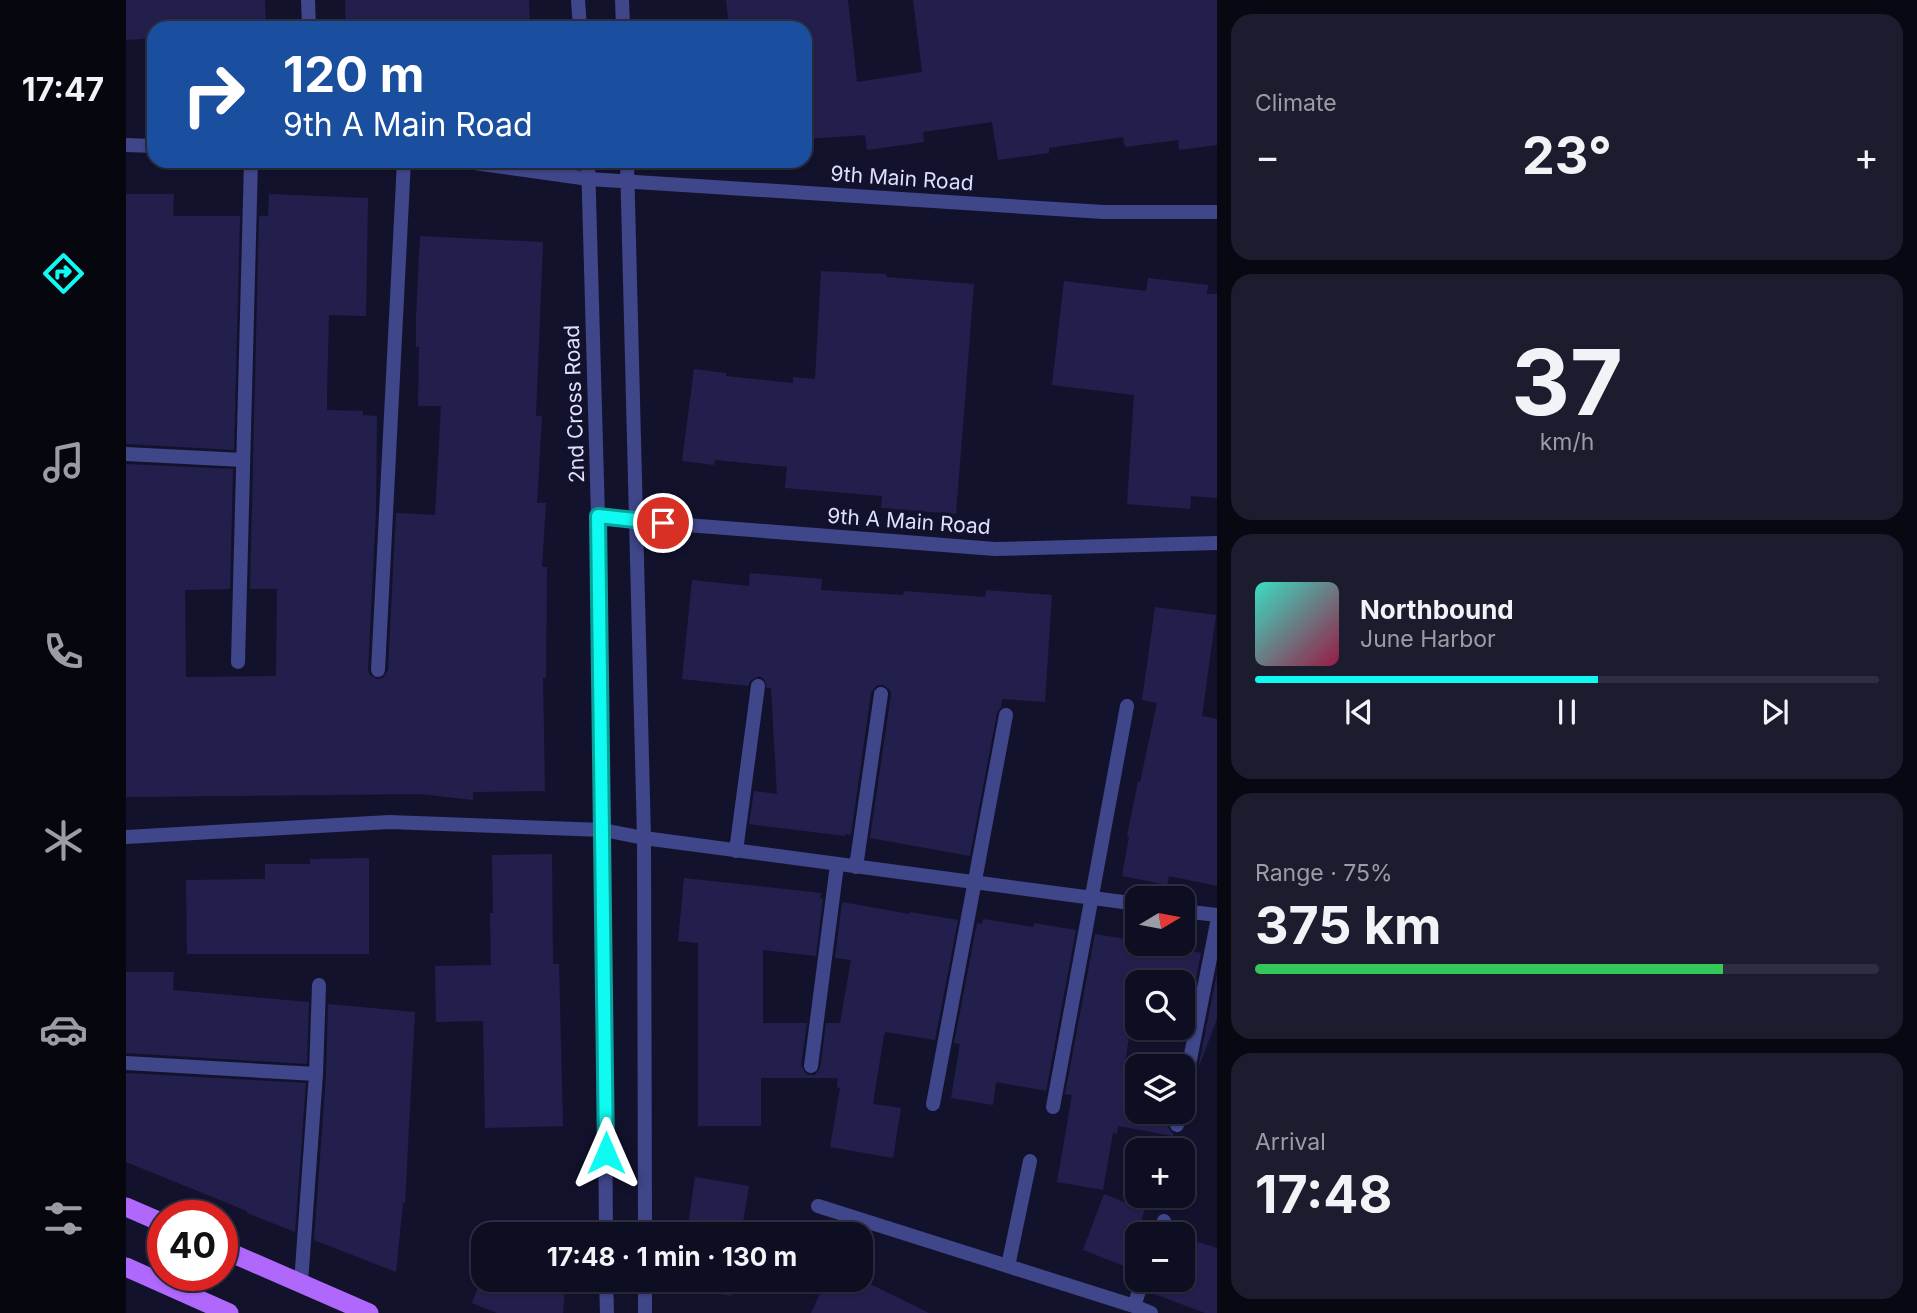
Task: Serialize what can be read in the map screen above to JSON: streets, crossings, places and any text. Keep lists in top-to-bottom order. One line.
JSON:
{"streets":{"street":["9th Main Road","2nd Cross Road","9th A Main Road"]},"crossings":[["9th Main Road","2nd Cross Road"],["2nd Cross Road","9th A Main Road"]],"north":"right","page":{"tabs":"17:47","tile":["Climate",["37","km/h"],["Range · 75%","375 km"],["Arrival","17:48"]],"turn":["120 m","9th A Main Road"],"heat":["−","23°","+"],"song":["Northbound","June Harbor"],"map_buttons":["+","−"],"limit":"40","trip":"17:48 · 1 min · 130 m"}}
